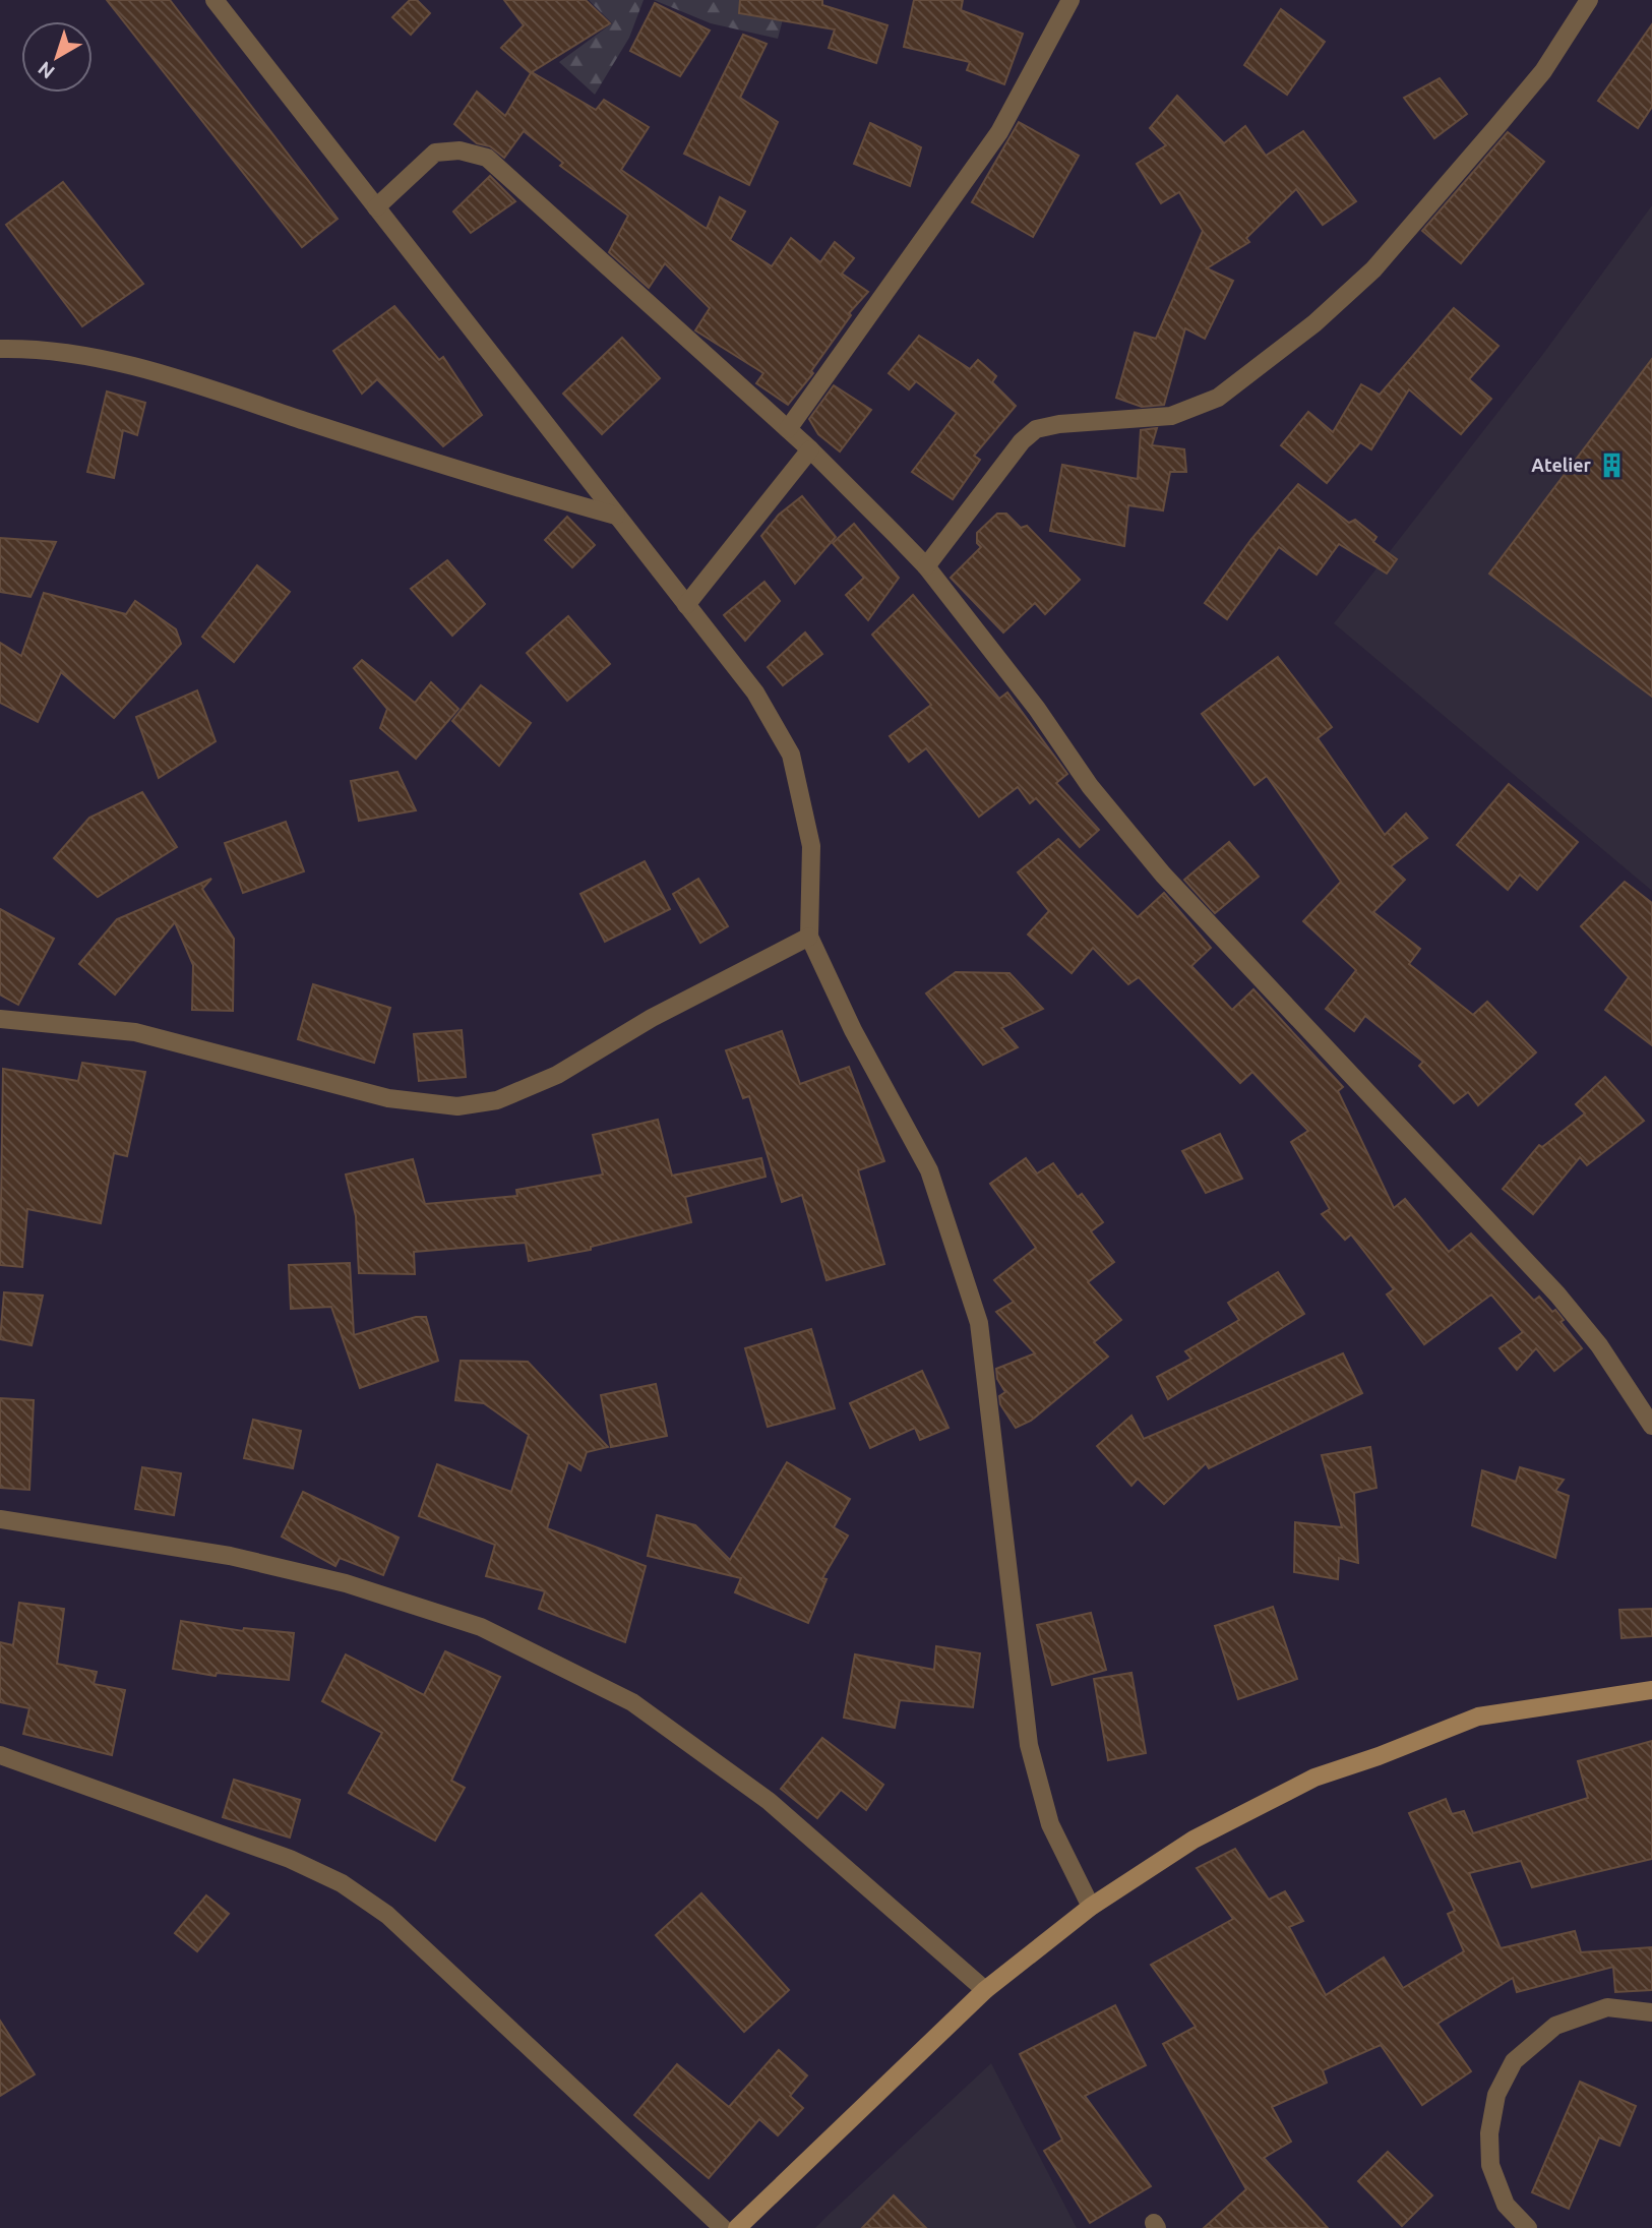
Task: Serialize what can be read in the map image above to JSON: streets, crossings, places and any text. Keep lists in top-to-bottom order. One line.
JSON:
{"places":{"building":["Atelier"]},"north":"bottom left"}
